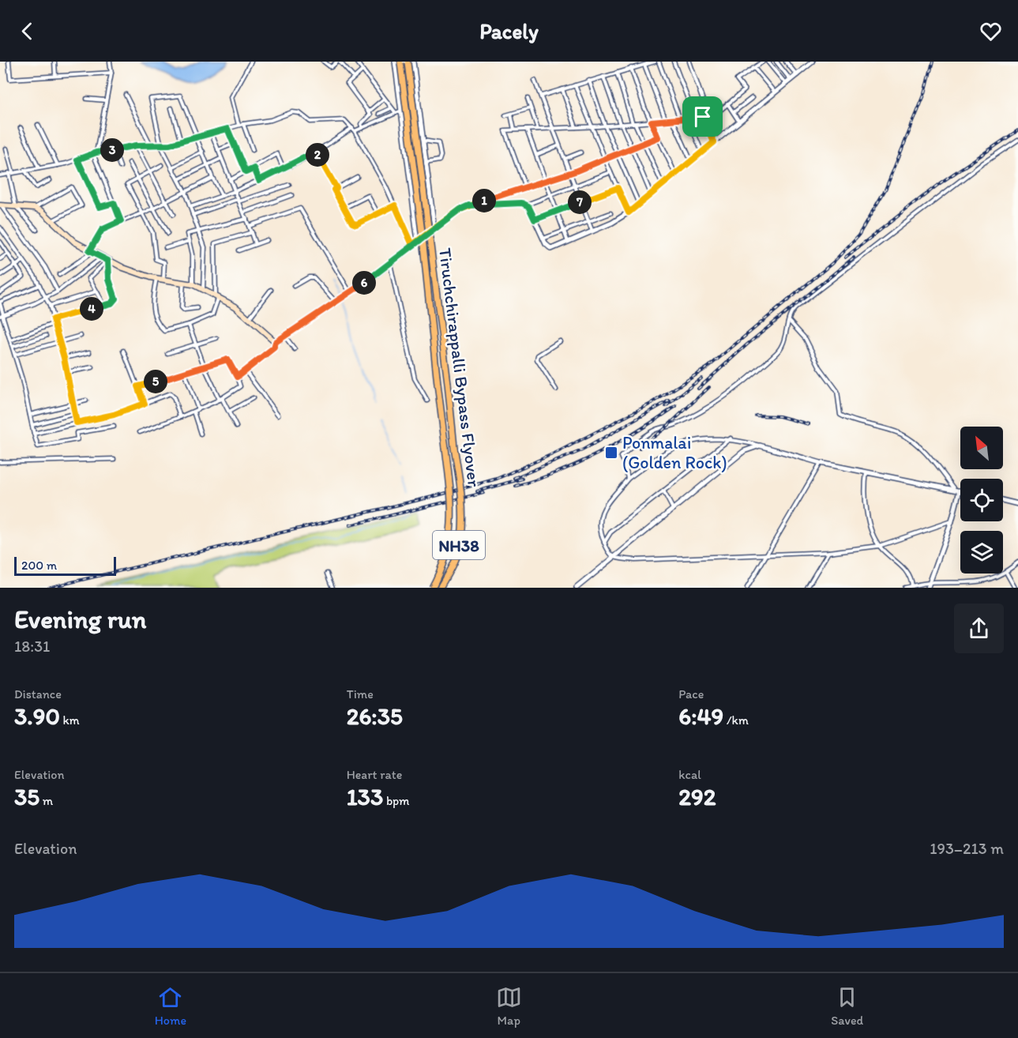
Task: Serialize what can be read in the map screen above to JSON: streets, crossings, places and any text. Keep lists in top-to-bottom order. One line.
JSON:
{"streets":{"highway":["Tiruchchirappalli Bypass Flyover","NH38"]},"places":{"transit":["Ponmalai (Golden Rock)"]},"scale_bar":"200 m","north":"top left","page":{"header":"Pacely","pins":["3","2","1","7","6","4","5"],"scale":"200 m","heading":["Evening run","18:31"],"stats":[["Distance","3.90 km"],["Time","26:35"],["Pace","6:49 /km"],["Elevation","35 m"],["Heart rate","133 bpm"],["kcal","292"]],"chart":["Elevation","193–213 m"],"tabs":["Home","Map","Saved"]}}
